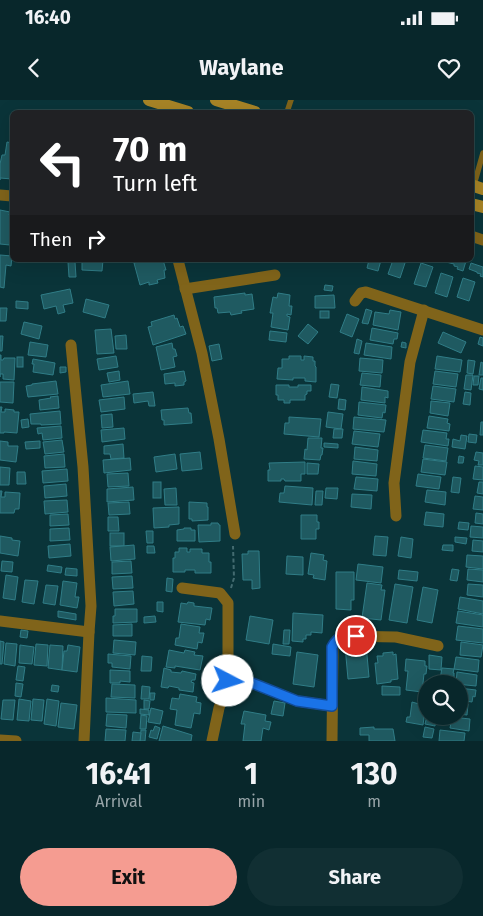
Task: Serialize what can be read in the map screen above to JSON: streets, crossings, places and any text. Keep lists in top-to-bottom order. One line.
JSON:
{"page":{"status":"16:40","header":"Waylane","turn":["70 m","Turn left"],"then":"Then","eta":["16:41","Arrival","1","min","130","m"],"buttons":["Exit","Share"]}}
